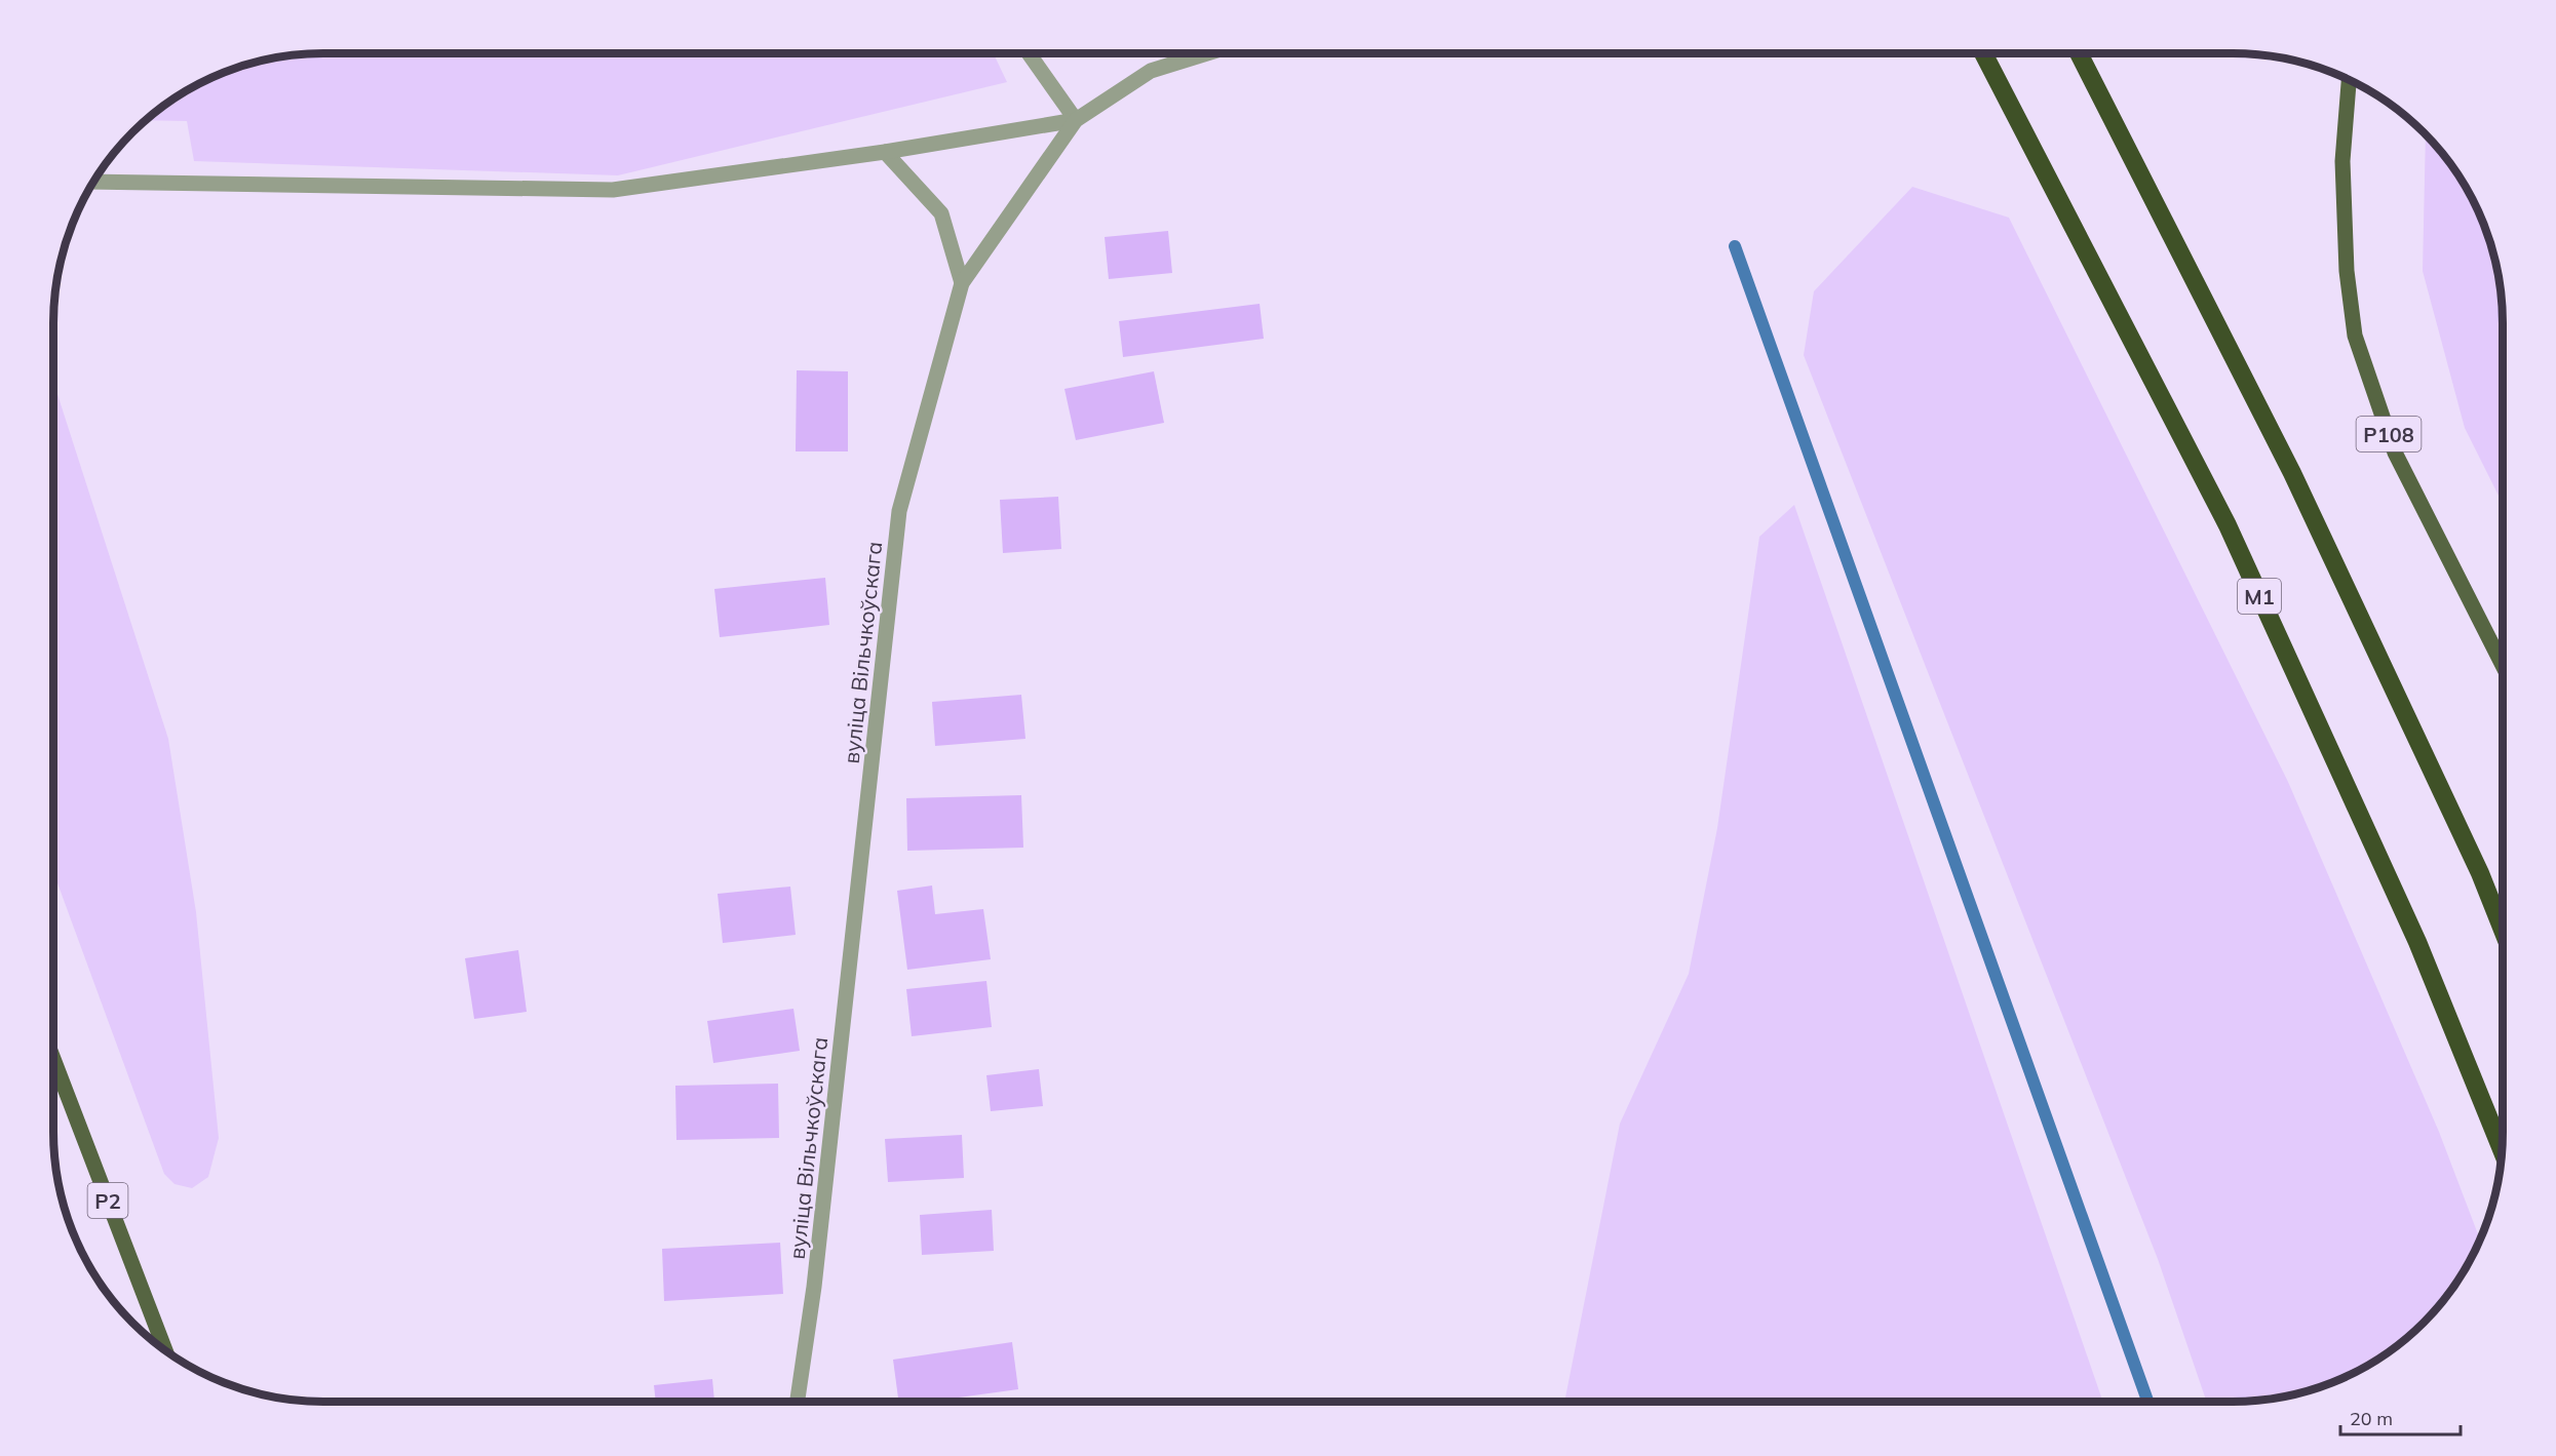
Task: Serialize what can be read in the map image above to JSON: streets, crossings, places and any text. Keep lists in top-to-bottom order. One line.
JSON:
{"streets":{"highway":["М1"],"main road":["Р108","Р2"],"street":["вуліца Вільчкоўскага"]},"scale_bar":"20 m"}
